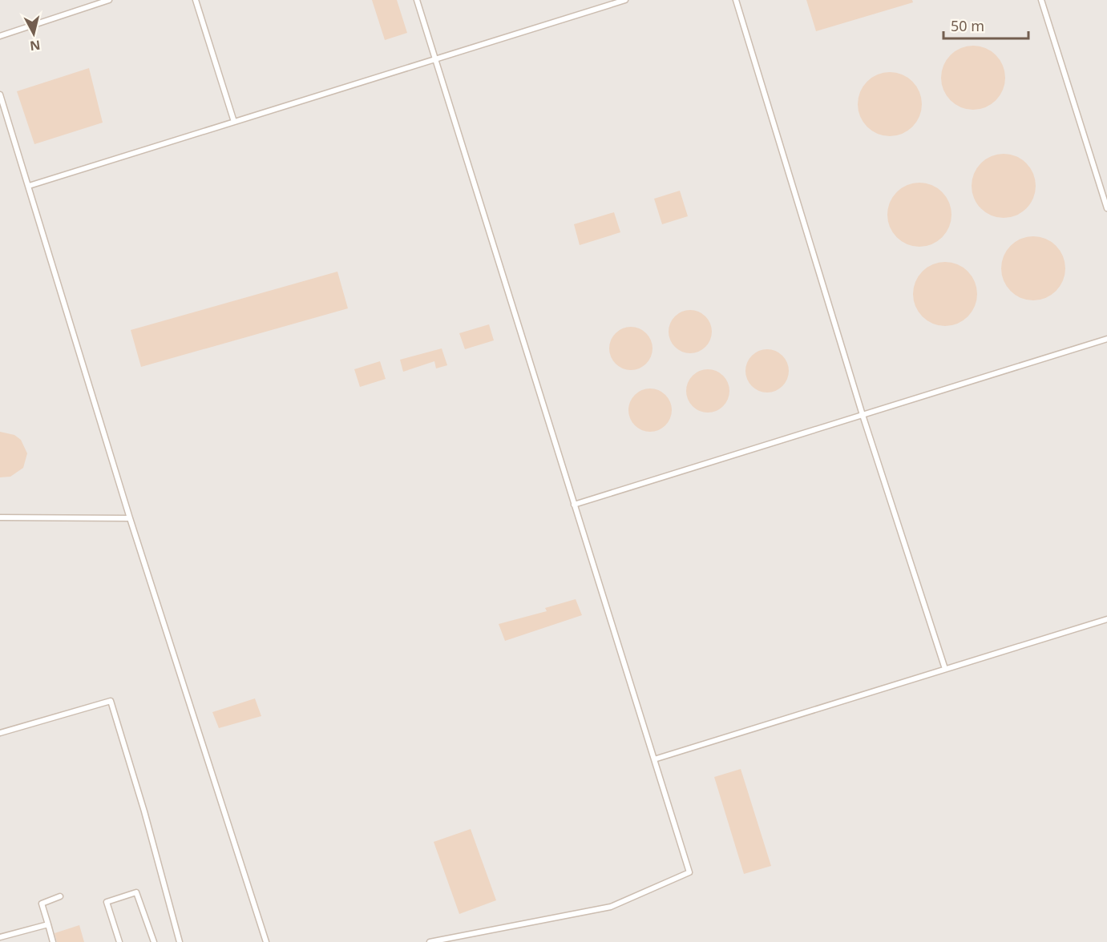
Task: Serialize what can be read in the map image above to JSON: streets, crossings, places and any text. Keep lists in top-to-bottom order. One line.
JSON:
{"scale_bar":"50 m","north":"bottom"}
